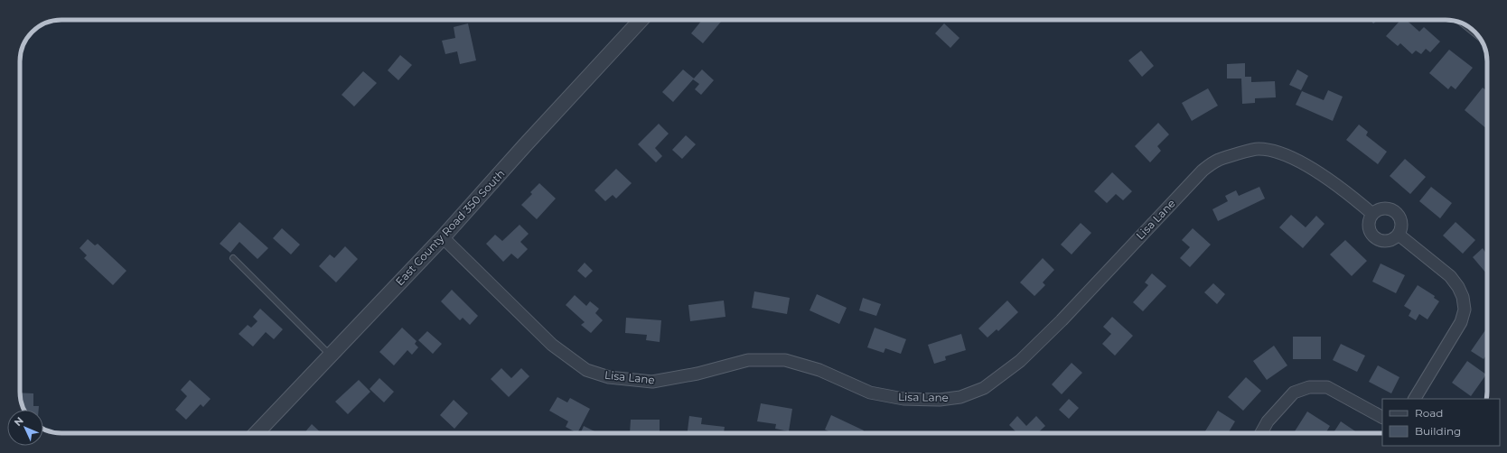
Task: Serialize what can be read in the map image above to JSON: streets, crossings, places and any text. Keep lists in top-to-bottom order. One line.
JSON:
{"streets":{"street":["Lisa Lane","East County Road 350 South"]},"crossings":[["Lisa Lane","East County Road 350 South"]],"legend":["Road","Building"],"north":"top left"}
